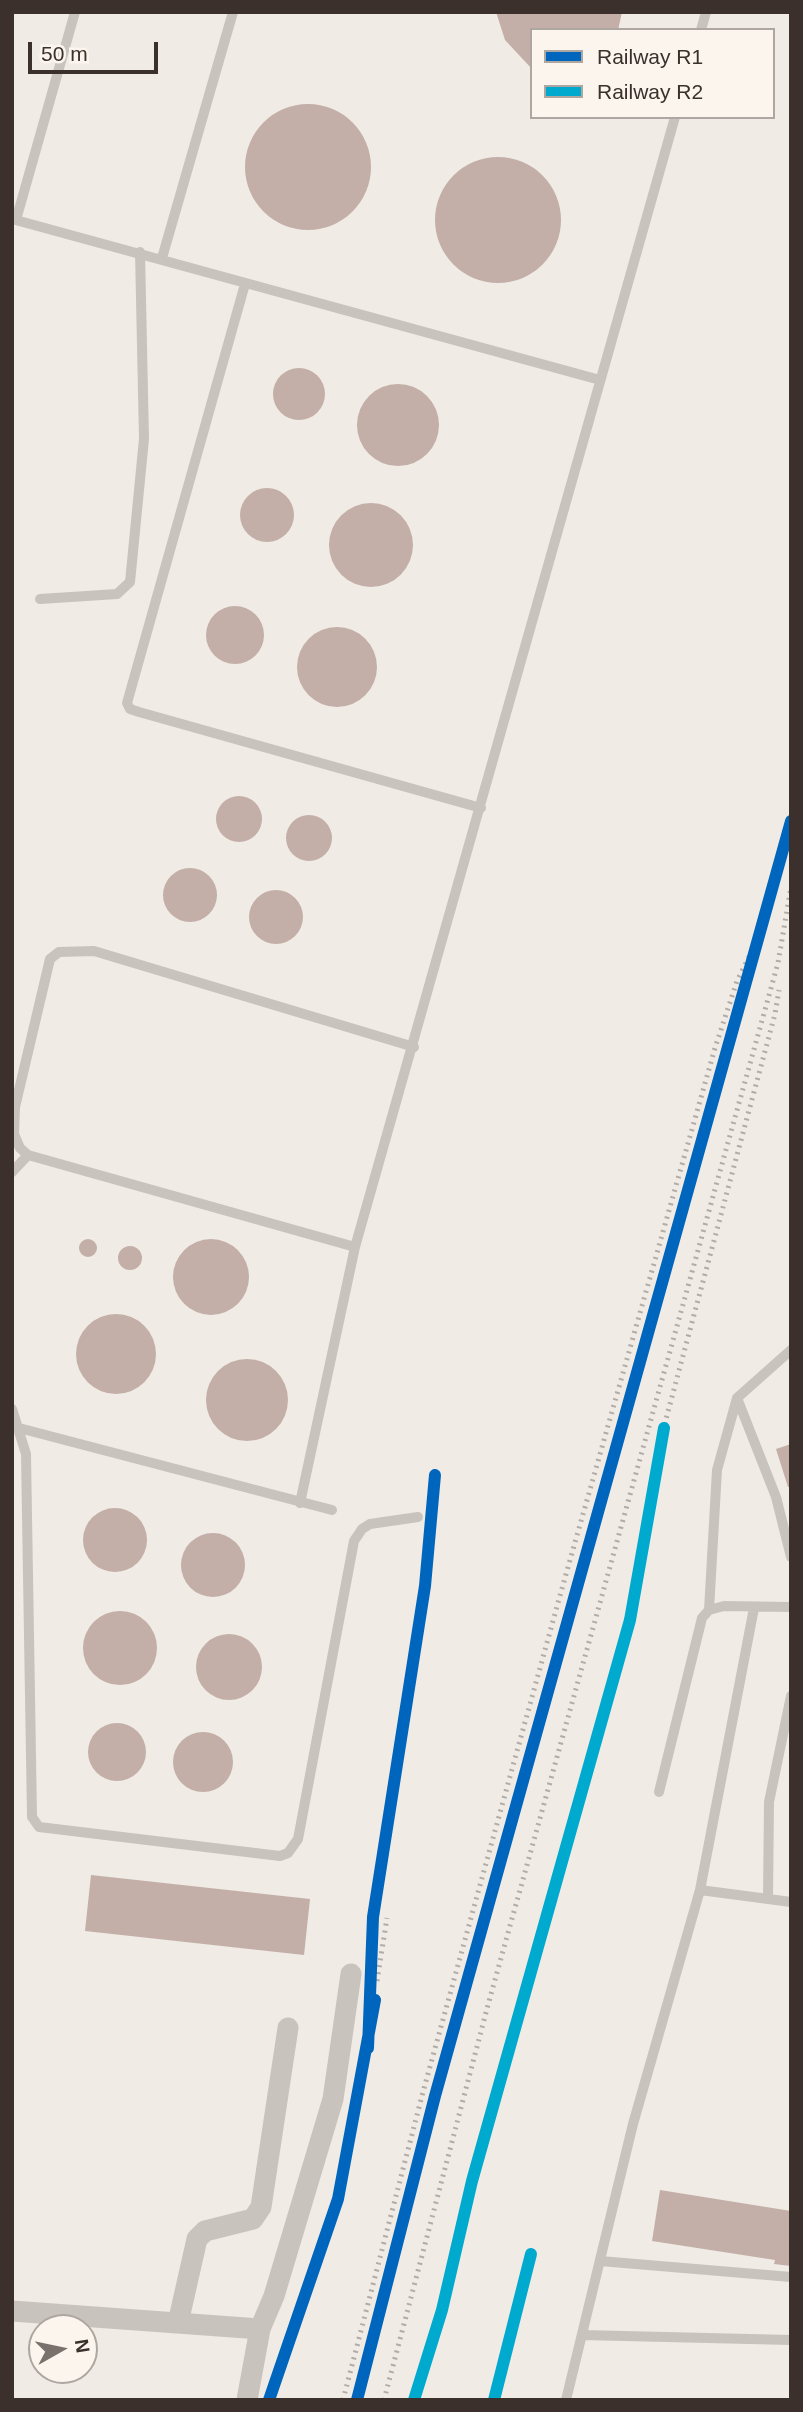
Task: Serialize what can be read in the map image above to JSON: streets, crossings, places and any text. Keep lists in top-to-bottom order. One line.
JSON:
{"lines":["rail line R1","rail line R2"],"legend":["Railway R1","Railway R2"],"scale_bar":"50 m","north":"right"}
